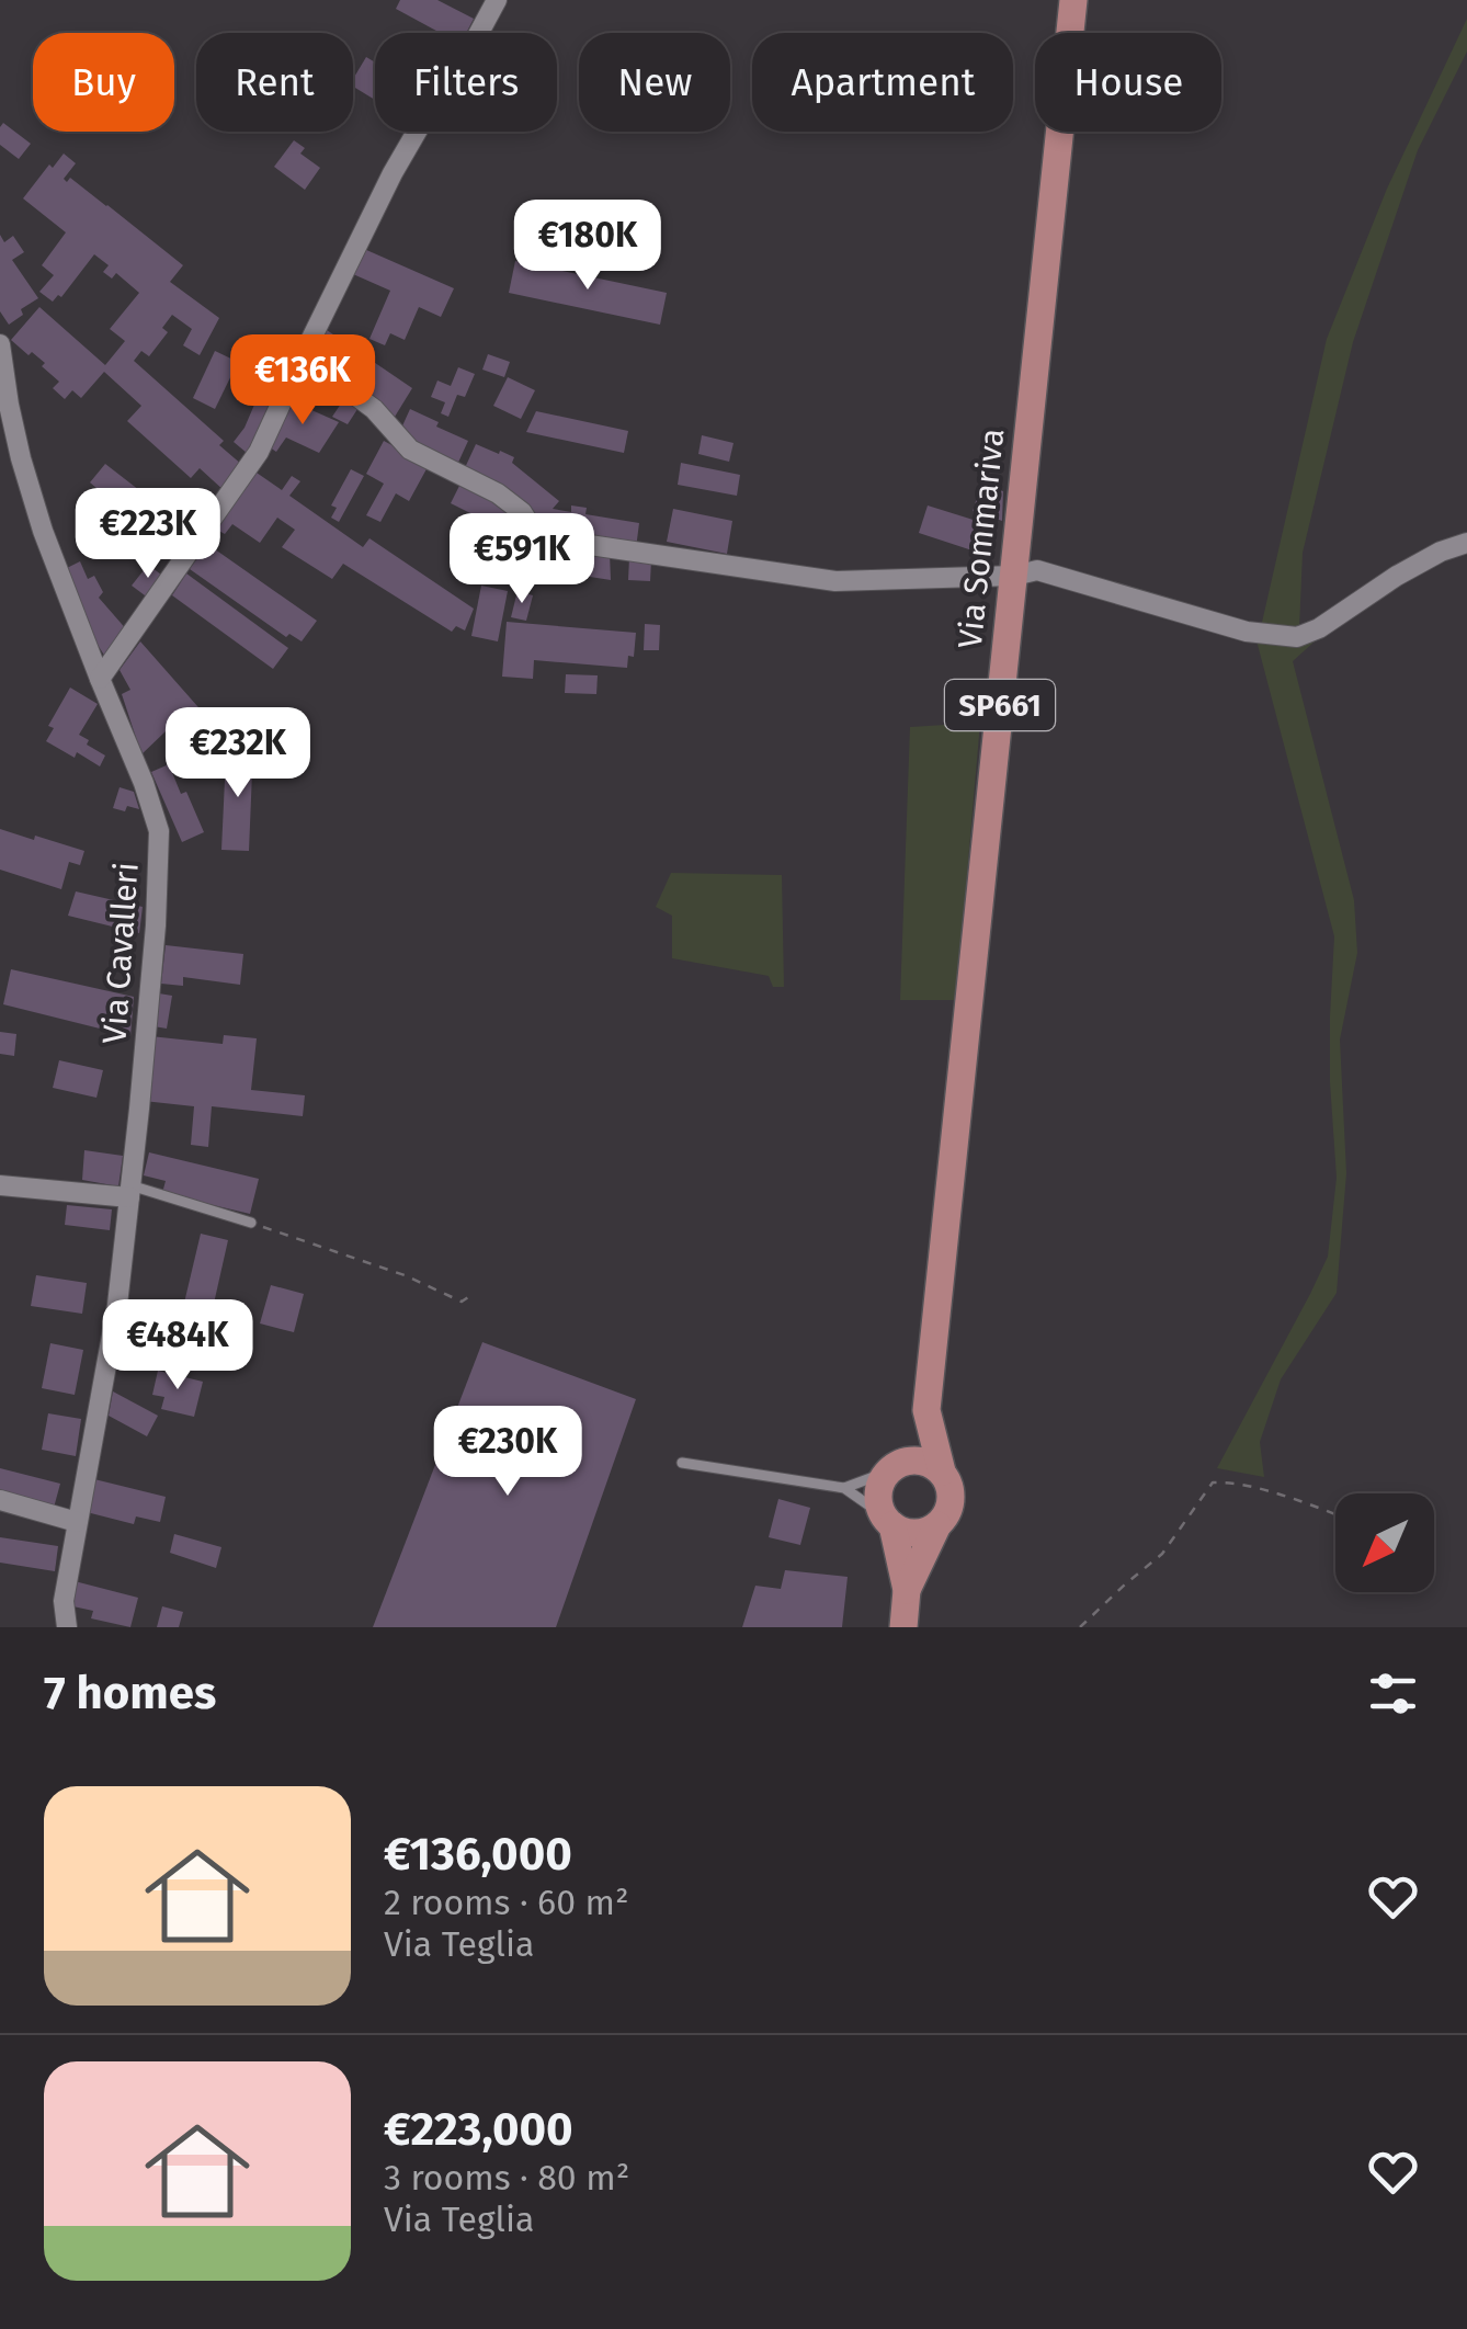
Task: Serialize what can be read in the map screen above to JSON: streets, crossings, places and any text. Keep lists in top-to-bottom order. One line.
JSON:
{"streets":{"main road":["Via Sommariva","SP661"],"street":["Via Cavalleri"]},"north":"bottom left","page":{"chip":["Buy","Rent","Filters","New","Apartment","House"],"price":["€180K","€136K","€223K","€591K","€232K","€484K","€230K"],"heading":"7 homes","list":[{"name":"€136,000","note":"2 rooms · 60 m² · Via Teglia"},{"name":"€223,000","note":"3 rooms · 80 m² · Via Teglia"}]}}
